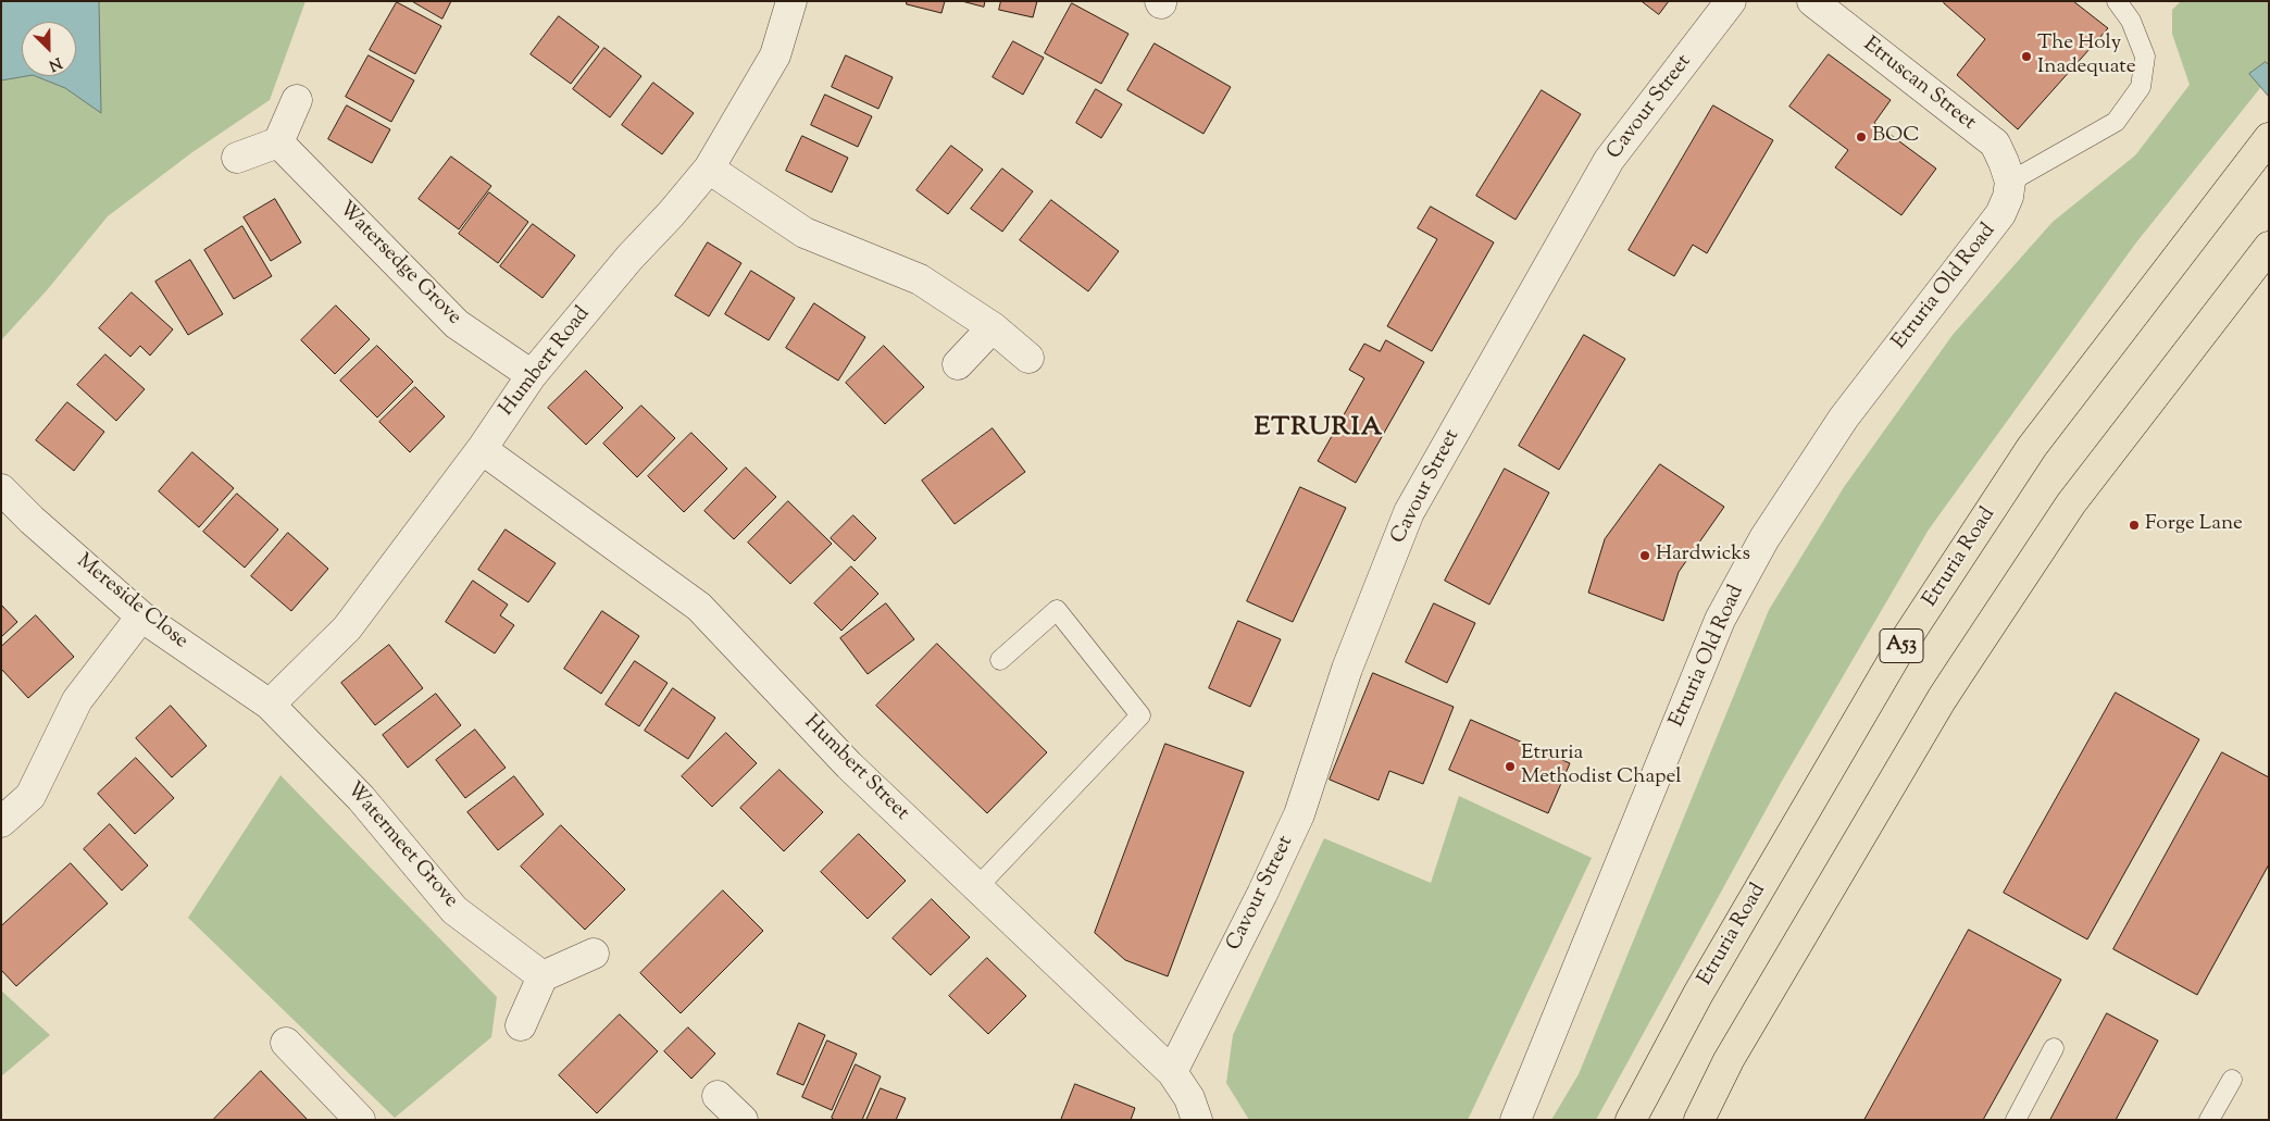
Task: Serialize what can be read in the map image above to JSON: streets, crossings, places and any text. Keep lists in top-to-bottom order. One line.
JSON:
{"streets":{"highway":["Etruria Road","A53"],"street":["Etruscan Street","Cavour Street","Watersedge Grove","Etruria Old Road","Humbert Road","Mereside Close","Humbert Street","Watermeet Grove"]},"crossings":[["Etruscan Street","Etruria Old Road"],["Cavour Street","Humbert Street"],["Watersedge Grove","Humbert Road"],["Humbert Road","Mereside Close"],["Humbert Road","Humbert Street"],["Humbert Road","Watermeet Grove"],["Mereside Close","Watermeet Grove"]],"districts":["ETRURIA"],"places":["The Holy Inadequate","BOC","Forge Lane","Hardwicks","Etruria Methodist Chapel"],"north":"bottom right"}
